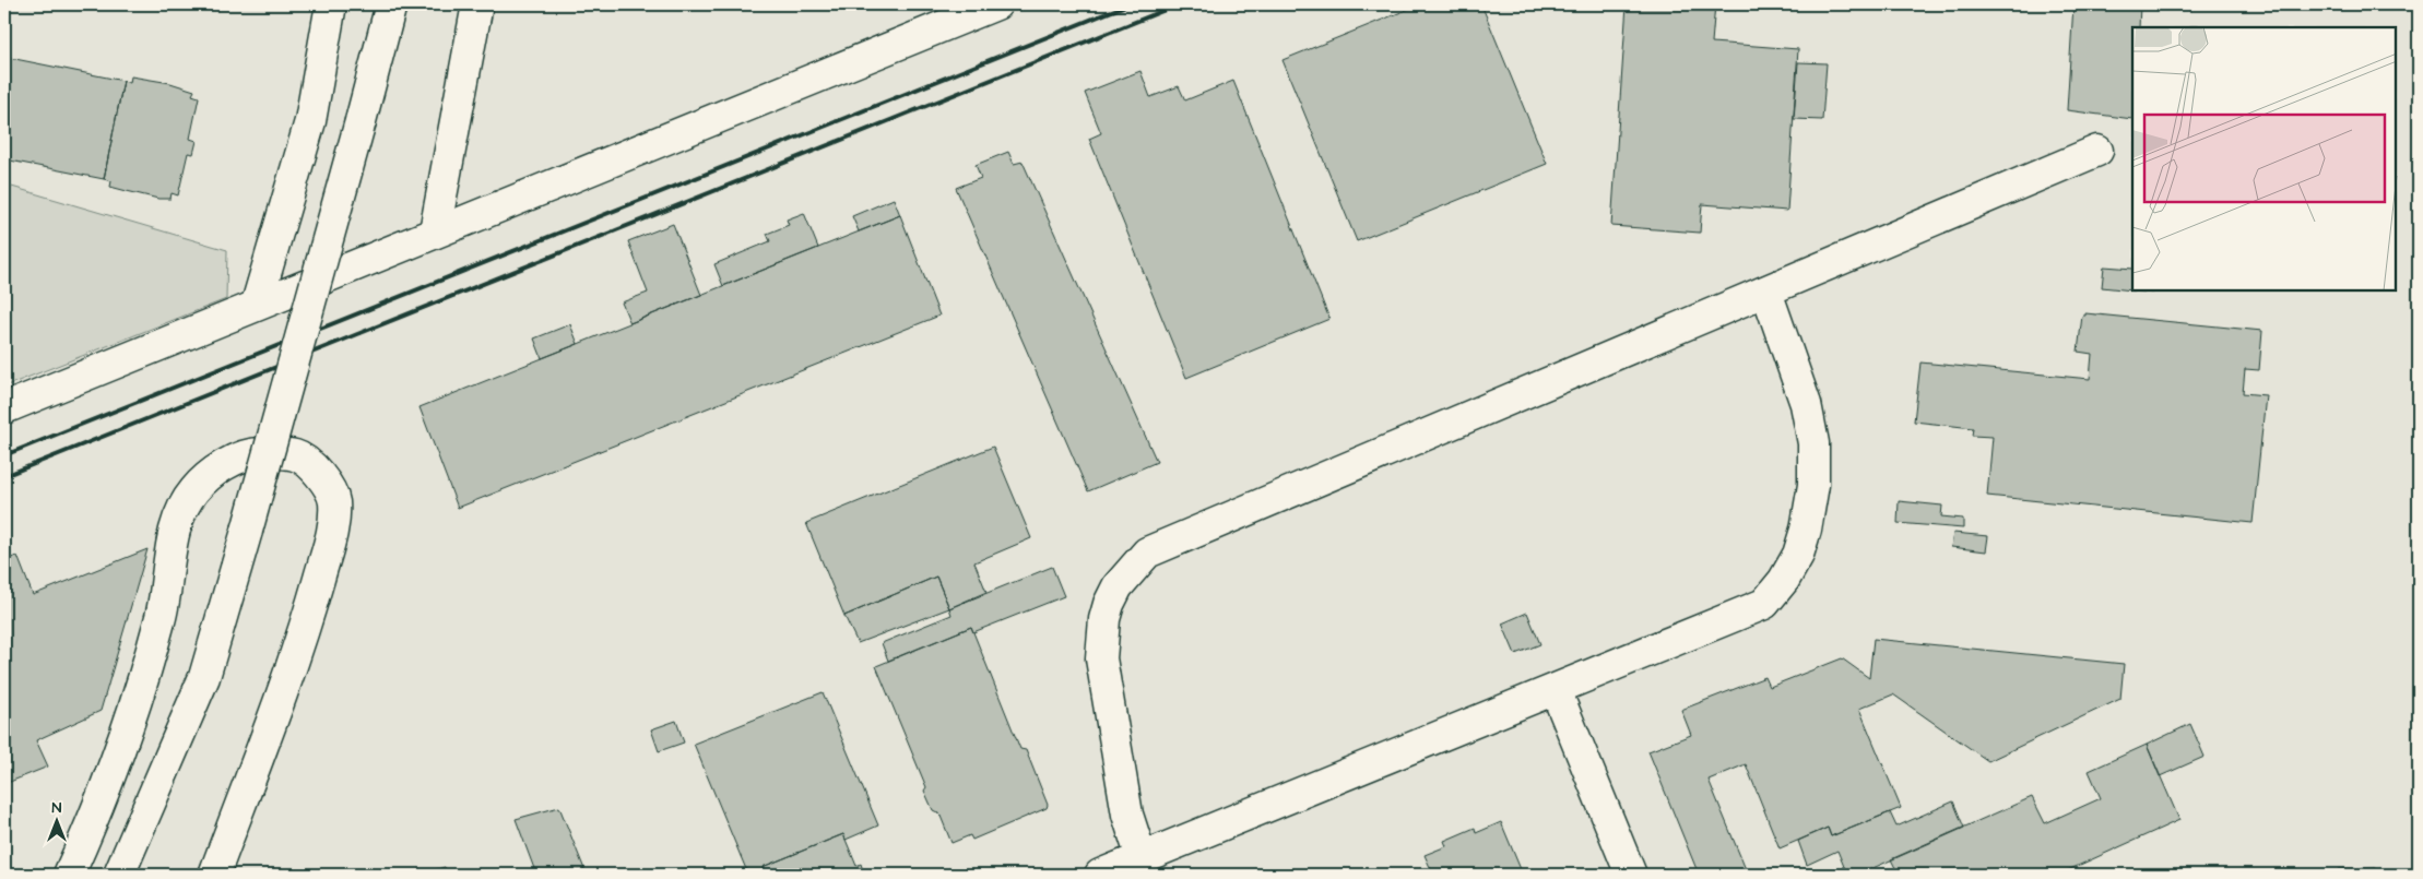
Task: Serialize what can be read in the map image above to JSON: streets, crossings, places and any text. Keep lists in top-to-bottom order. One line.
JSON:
{"north":"top"}
